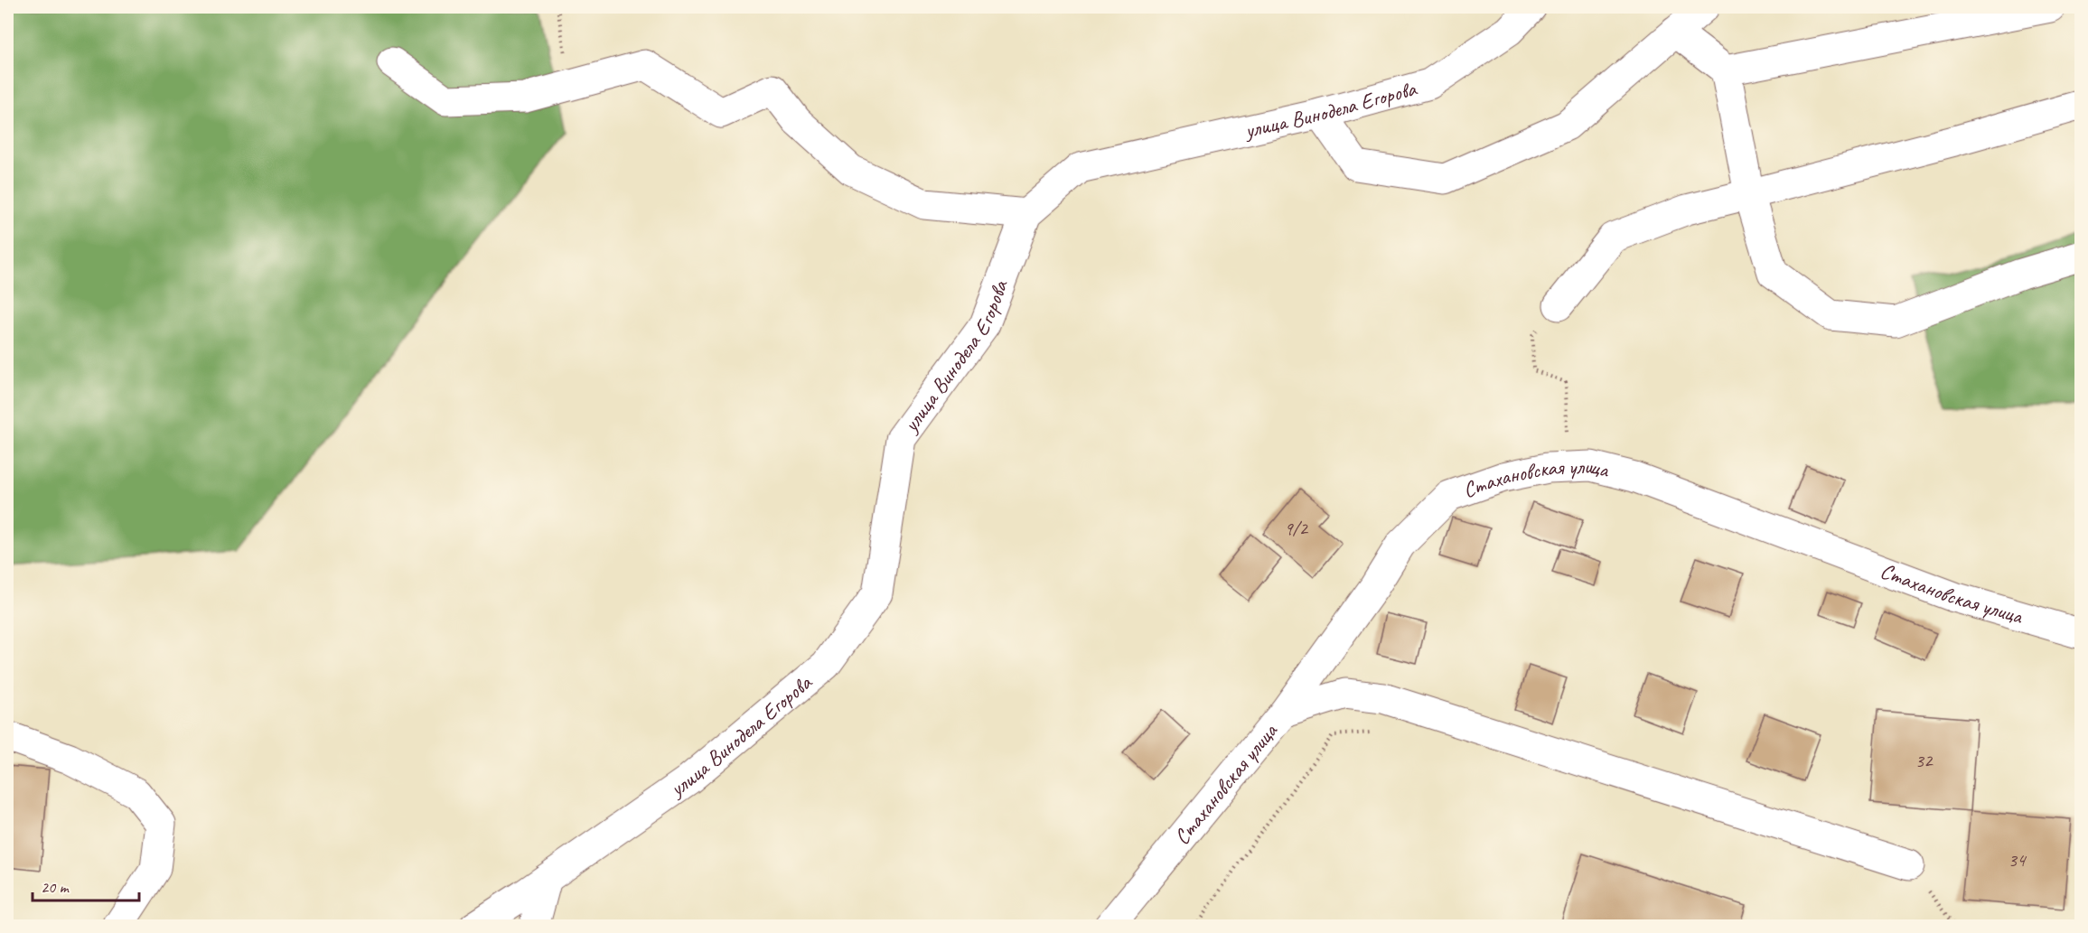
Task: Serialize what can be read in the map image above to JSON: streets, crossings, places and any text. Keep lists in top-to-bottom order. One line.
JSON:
{"streets":{"main road":["улица Винодела Егорова","Стахановская улица"]},"house_numbers":["9/2","32","34"],"scale_bar":"20 m"}
